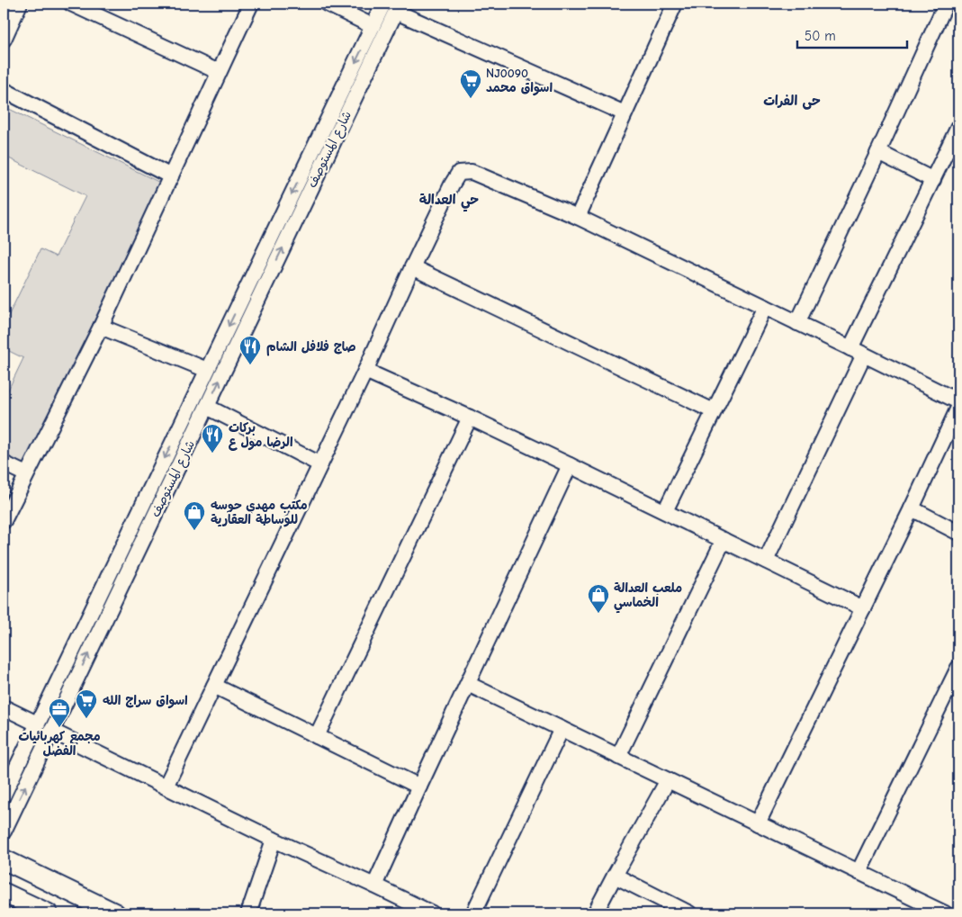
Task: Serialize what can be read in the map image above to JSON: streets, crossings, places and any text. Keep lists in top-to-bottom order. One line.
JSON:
{"streets":{"street":["شارع المستوصف"]},"districts":["حی الفرات","حي العدالة"],"places":{"supermarket":["NJ0090 اسواق محمد","اسواق سراج الله"],"restaurant":["صاج فلافل الشام","برکات الرضا مول ع"],"shop":["مكتب مهدي حوسه للوساطة العقارية","ملعب العدالة الخماسي"],"office":["مجمع كهربائيات الفضل"]},"scale_bar":"50 m"}
